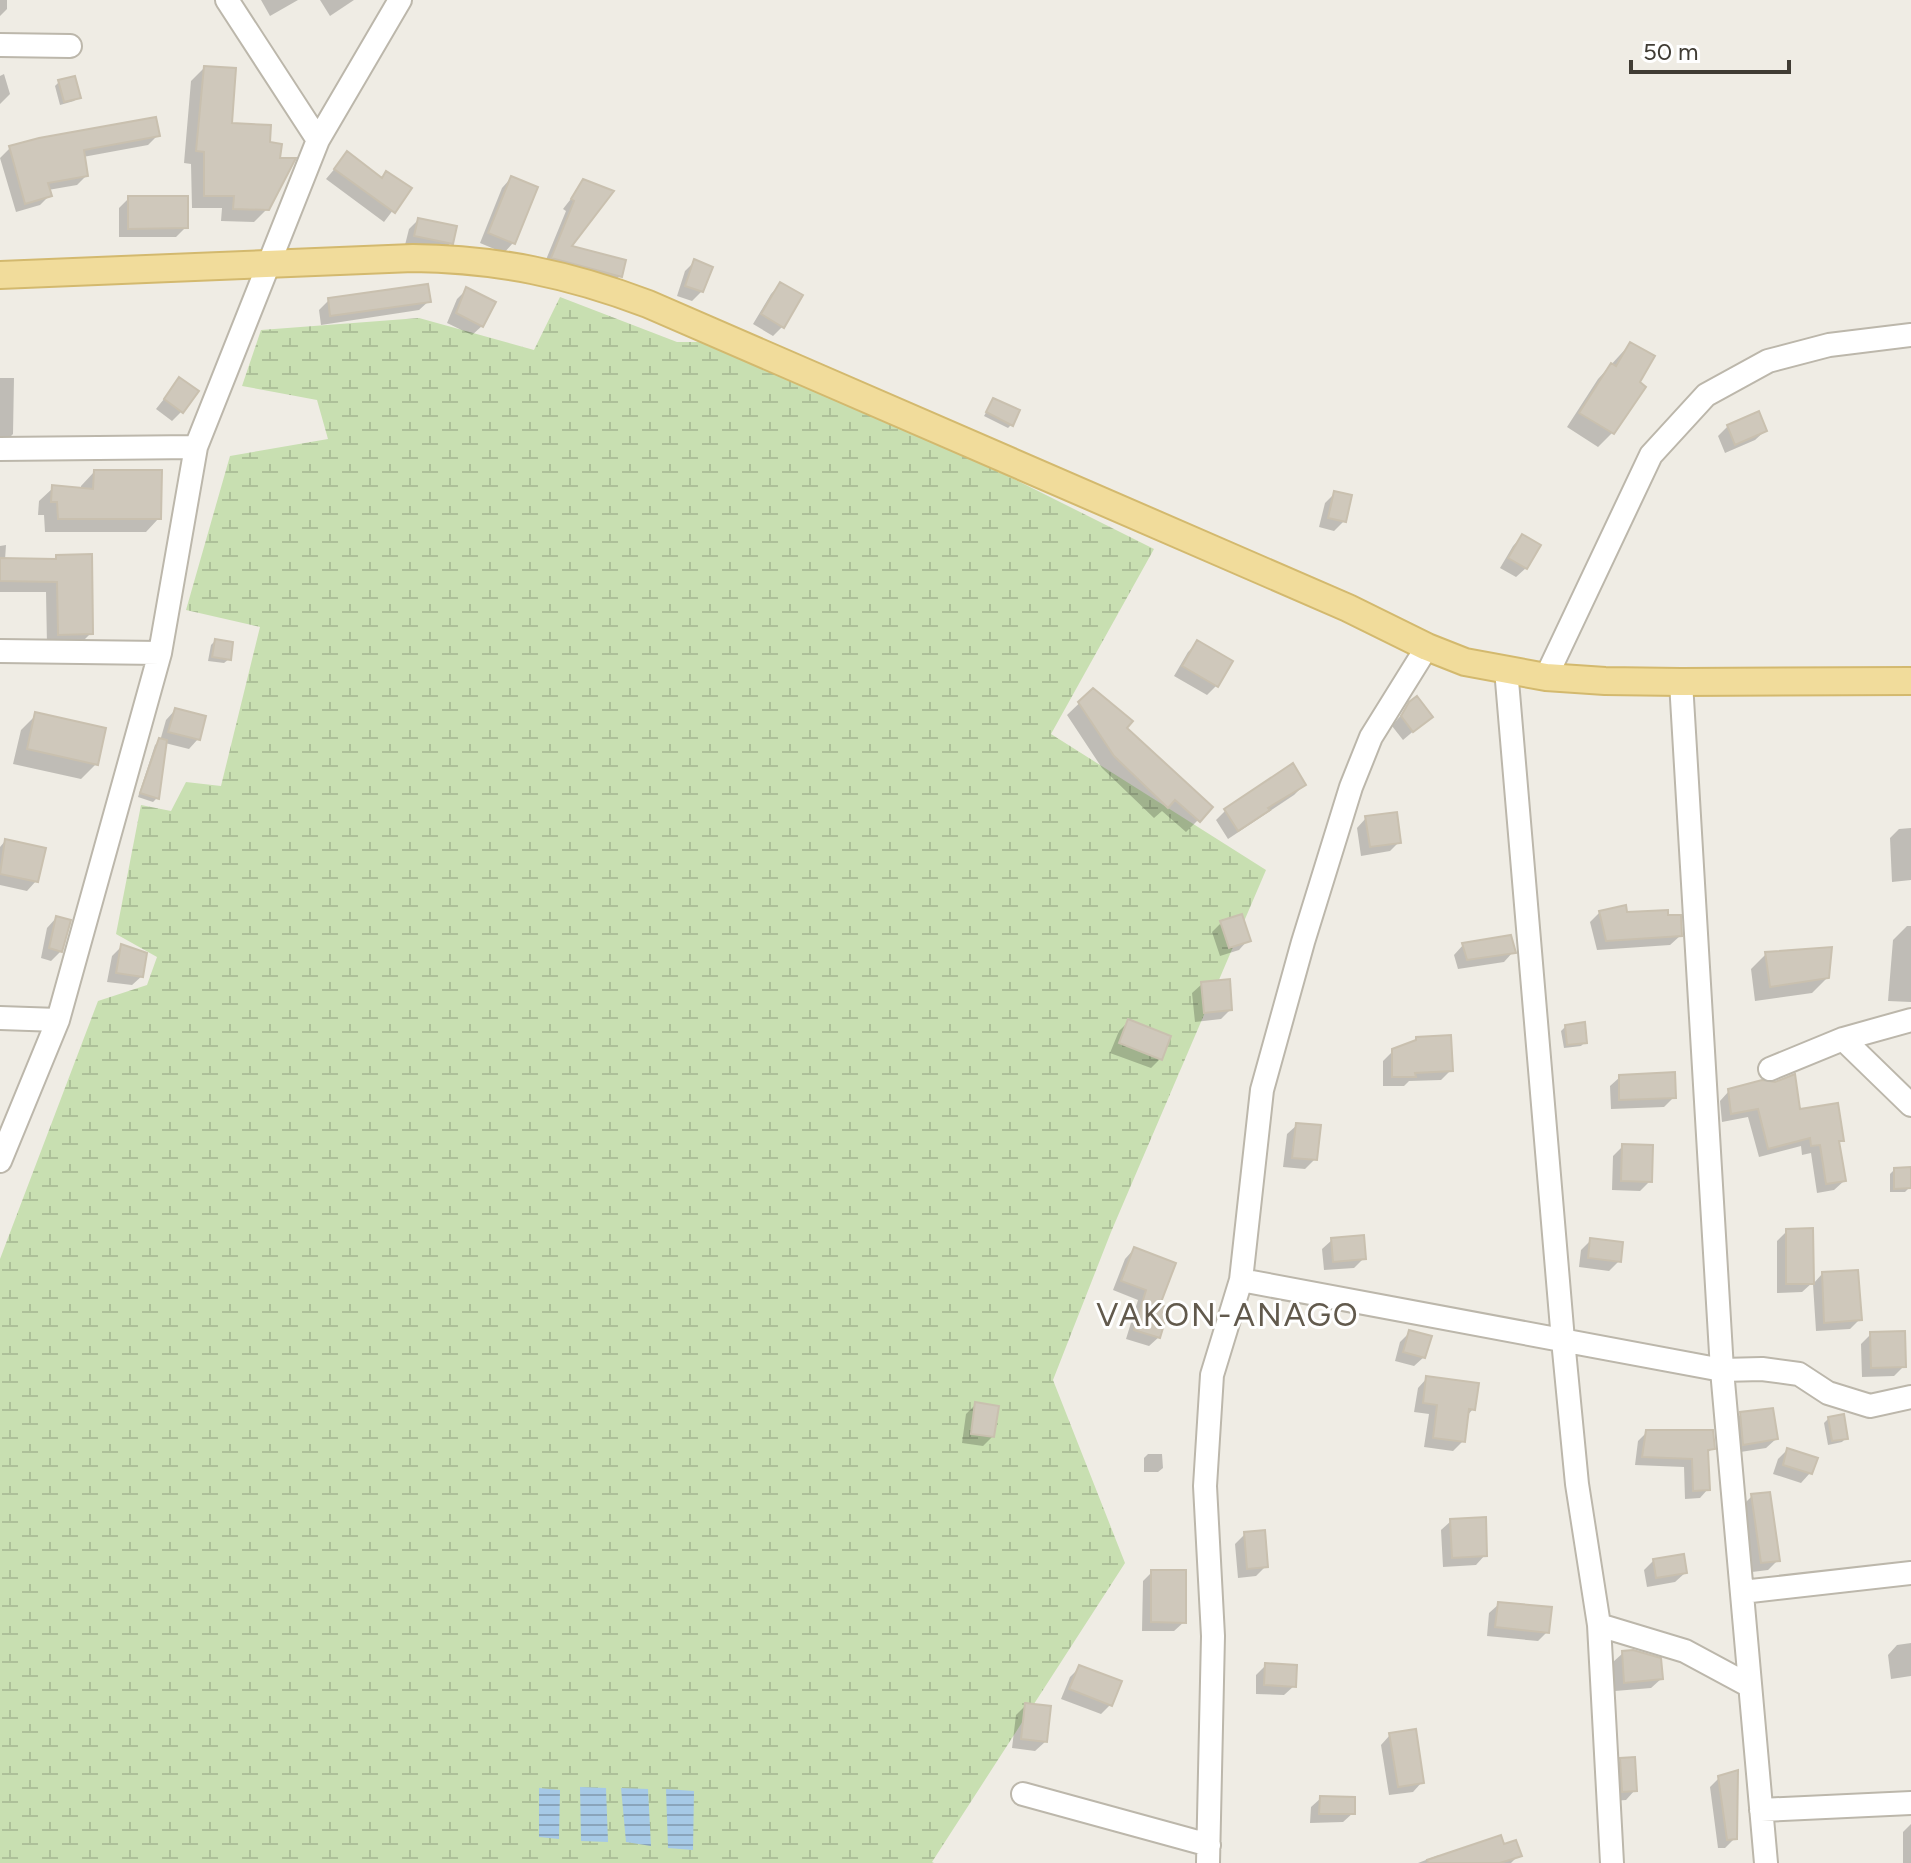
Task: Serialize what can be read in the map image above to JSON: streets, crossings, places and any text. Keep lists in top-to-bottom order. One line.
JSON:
{"districts":["VAKON-ANAGO"],"scale_bar":"50 m"}
